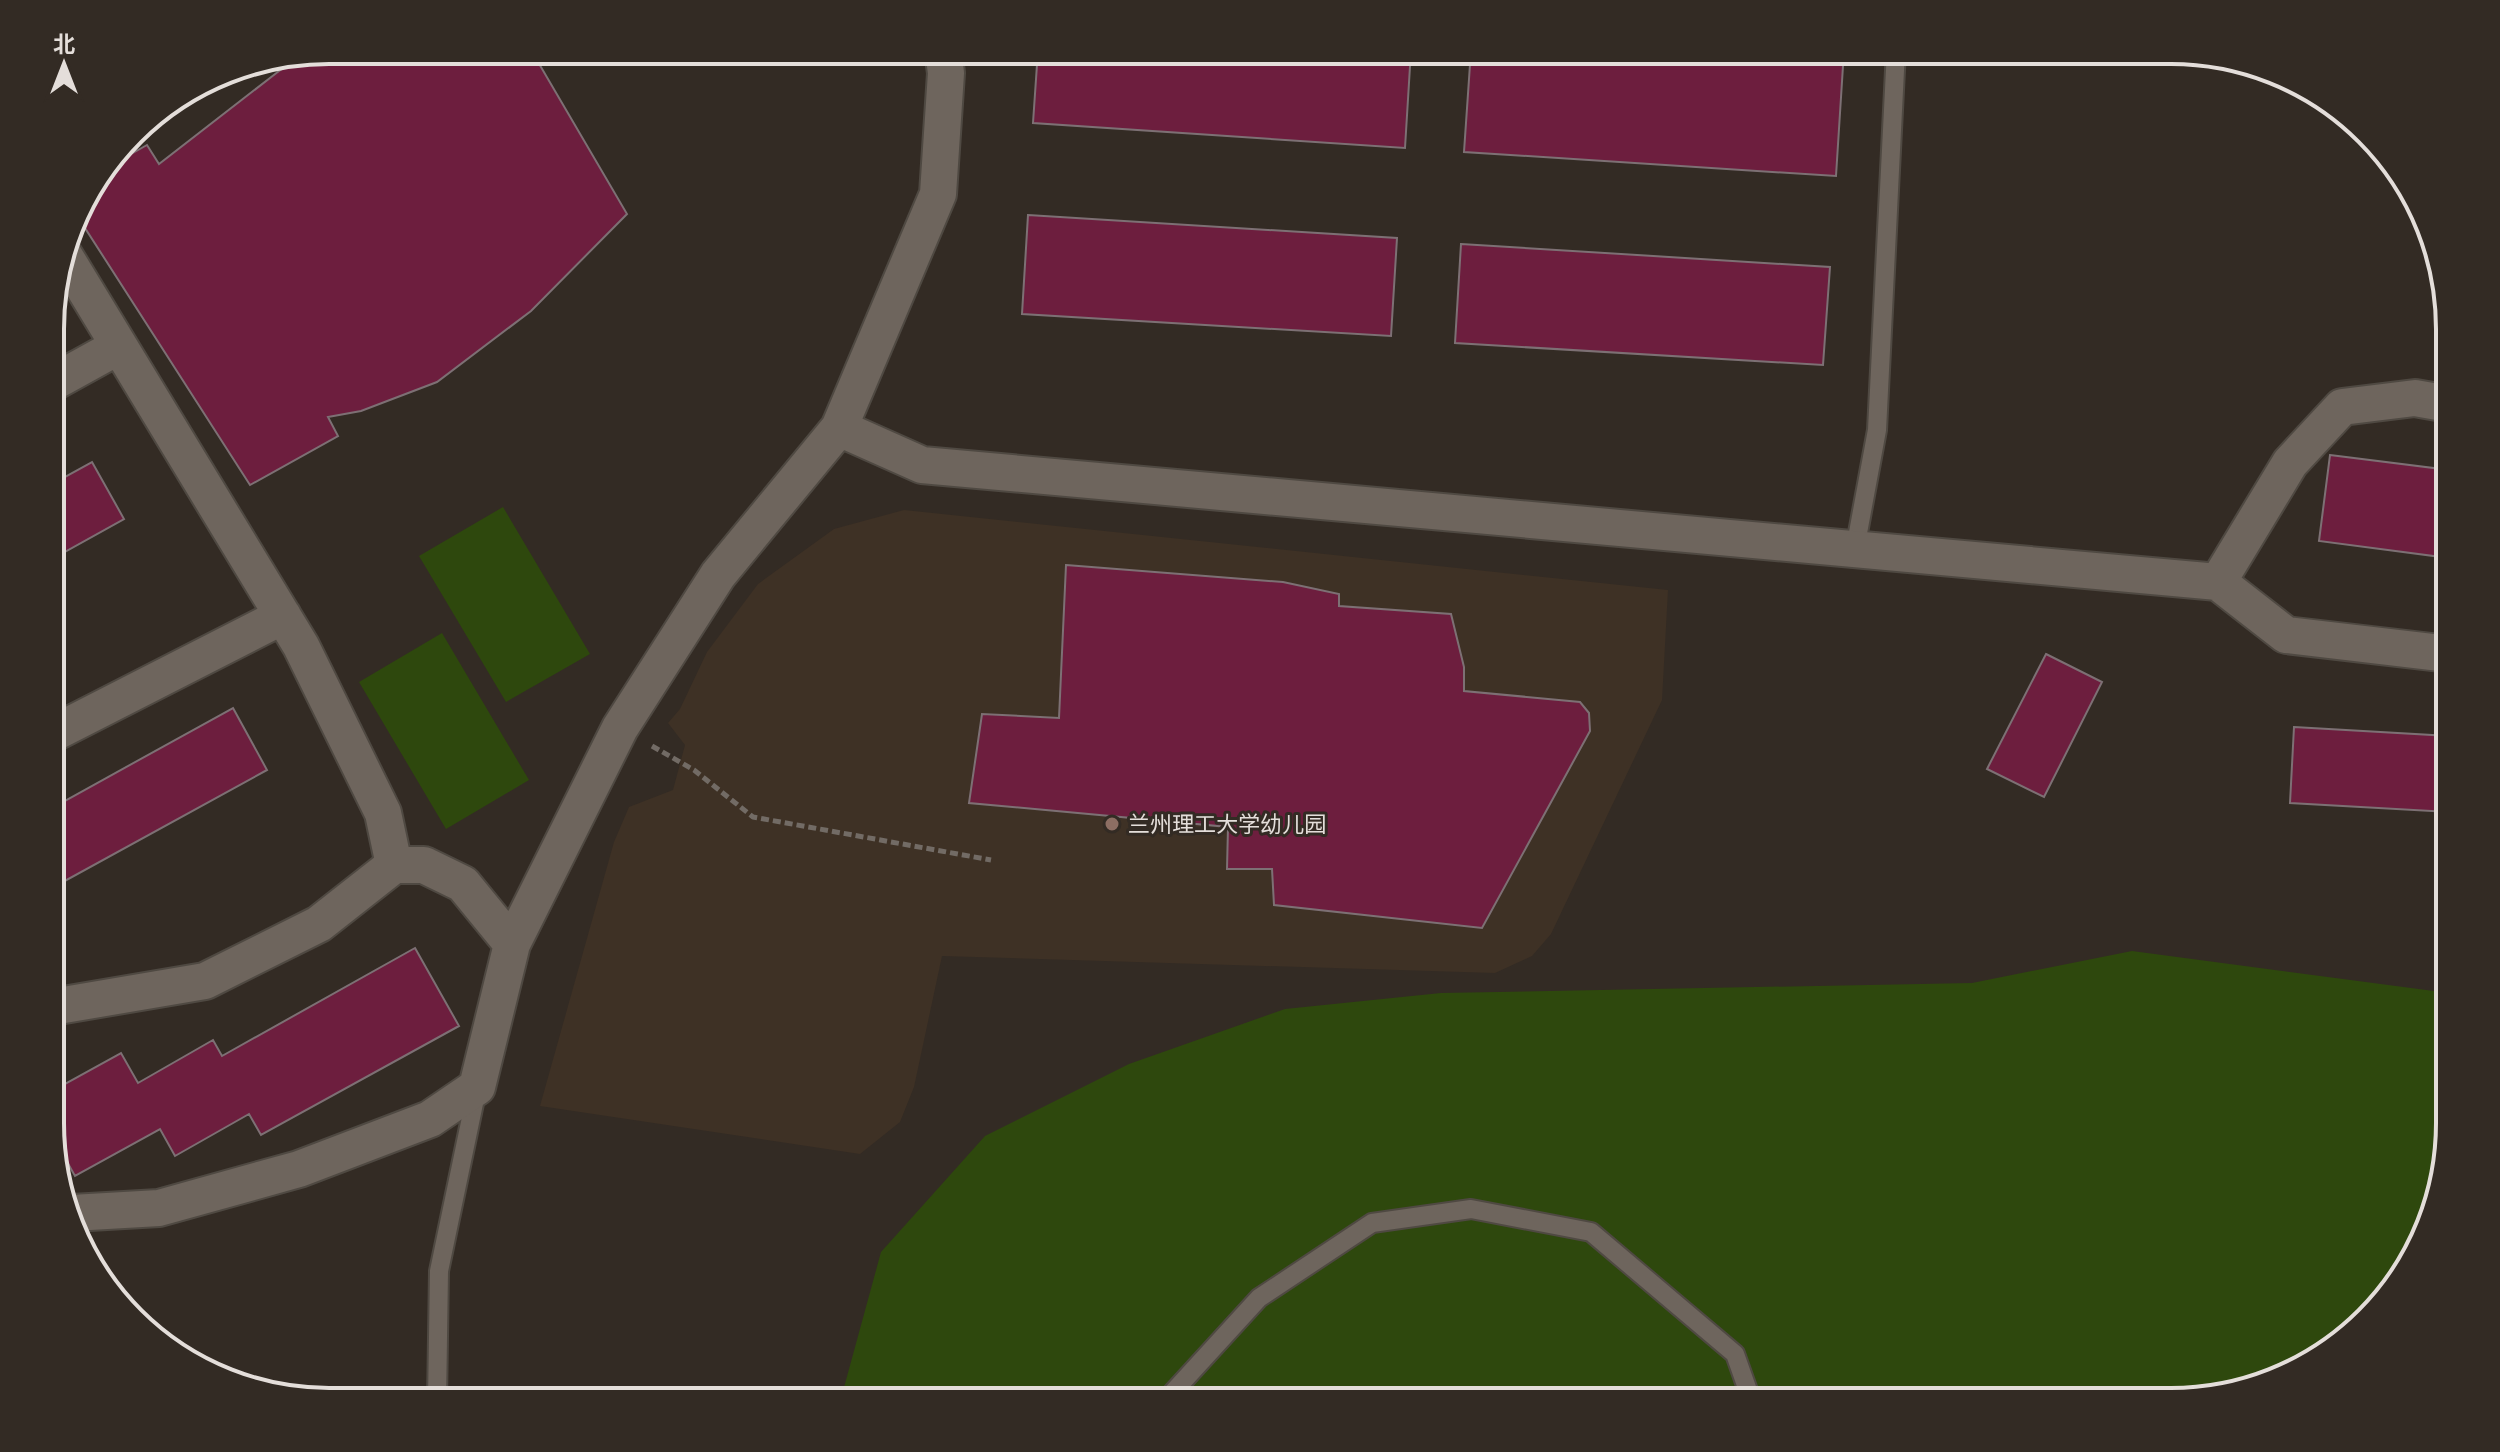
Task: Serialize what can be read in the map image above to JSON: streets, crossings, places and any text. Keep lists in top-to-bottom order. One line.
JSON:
{"places":["兰州理工大学幼儿园"],"north":"top"}
